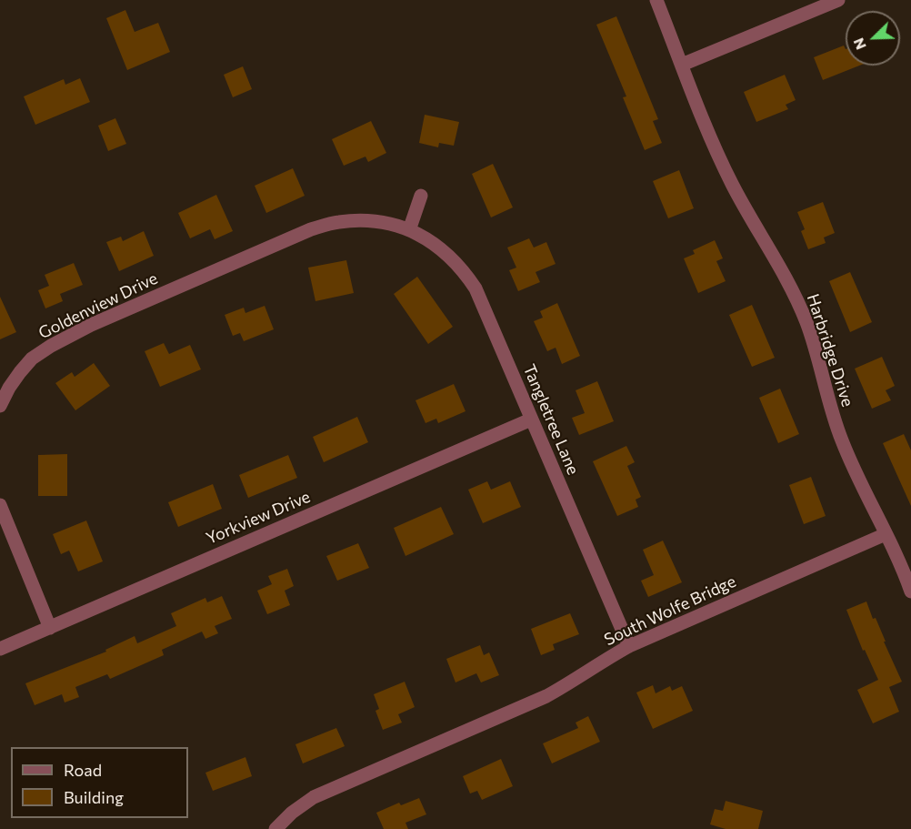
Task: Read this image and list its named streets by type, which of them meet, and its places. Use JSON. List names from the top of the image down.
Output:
{
  "streets": {
    "street": [
      "Goldenview Drive",
      "Harbridge Drive",
      "Tangletree Lane",
      "Yorkview Drive",
      "South Wolfe Bridge"
    ]
  },
  "crossings": [
    ["Goldenview Drive", "Tangletree Lane"],
    ["Harbridge Drive", "South Wolfe Bridge"],
    ["Tangletree Lane", "Yorkview Drive"],
    ["Tangletree Lane", "South Wolfe Bridge"]
  ],
  "legend": ["Road", "Building"],
  "north": "bottom left"
}
